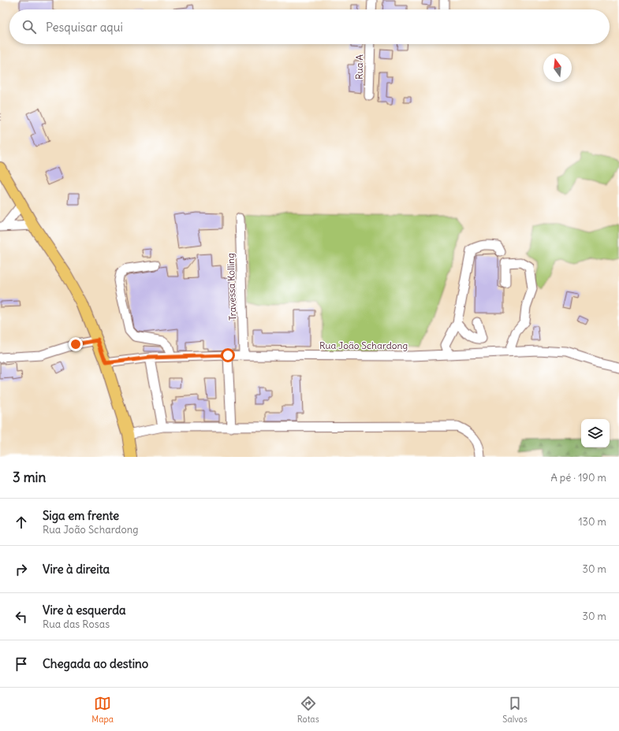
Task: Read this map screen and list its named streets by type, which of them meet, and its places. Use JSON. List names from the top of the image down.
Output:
{
  "streets": {
    "street": ["Rua A", "Travessa Kolling", "Rua João Schardong"]
  },
  "crossings": [
    ["Travessa Kolling", "Rua João Schardong"]
  ],
  "north": "top",
  "page": {
    "search": "Pesquisar aqui",
    "heading": ["3 min", "A pé · 190 m"],
    "list": [
      ["Siga em frente", "Rua João Schardong", "130 m"],
      ["Vire à direita", "30 m"],
      ["Vire à esquerda", "Rua das Rosas", "30 m"],
      "Chegada ao destino"
    ],
    "nav": ["Mapa", "Rotas", "Salvos"]
  }
}
